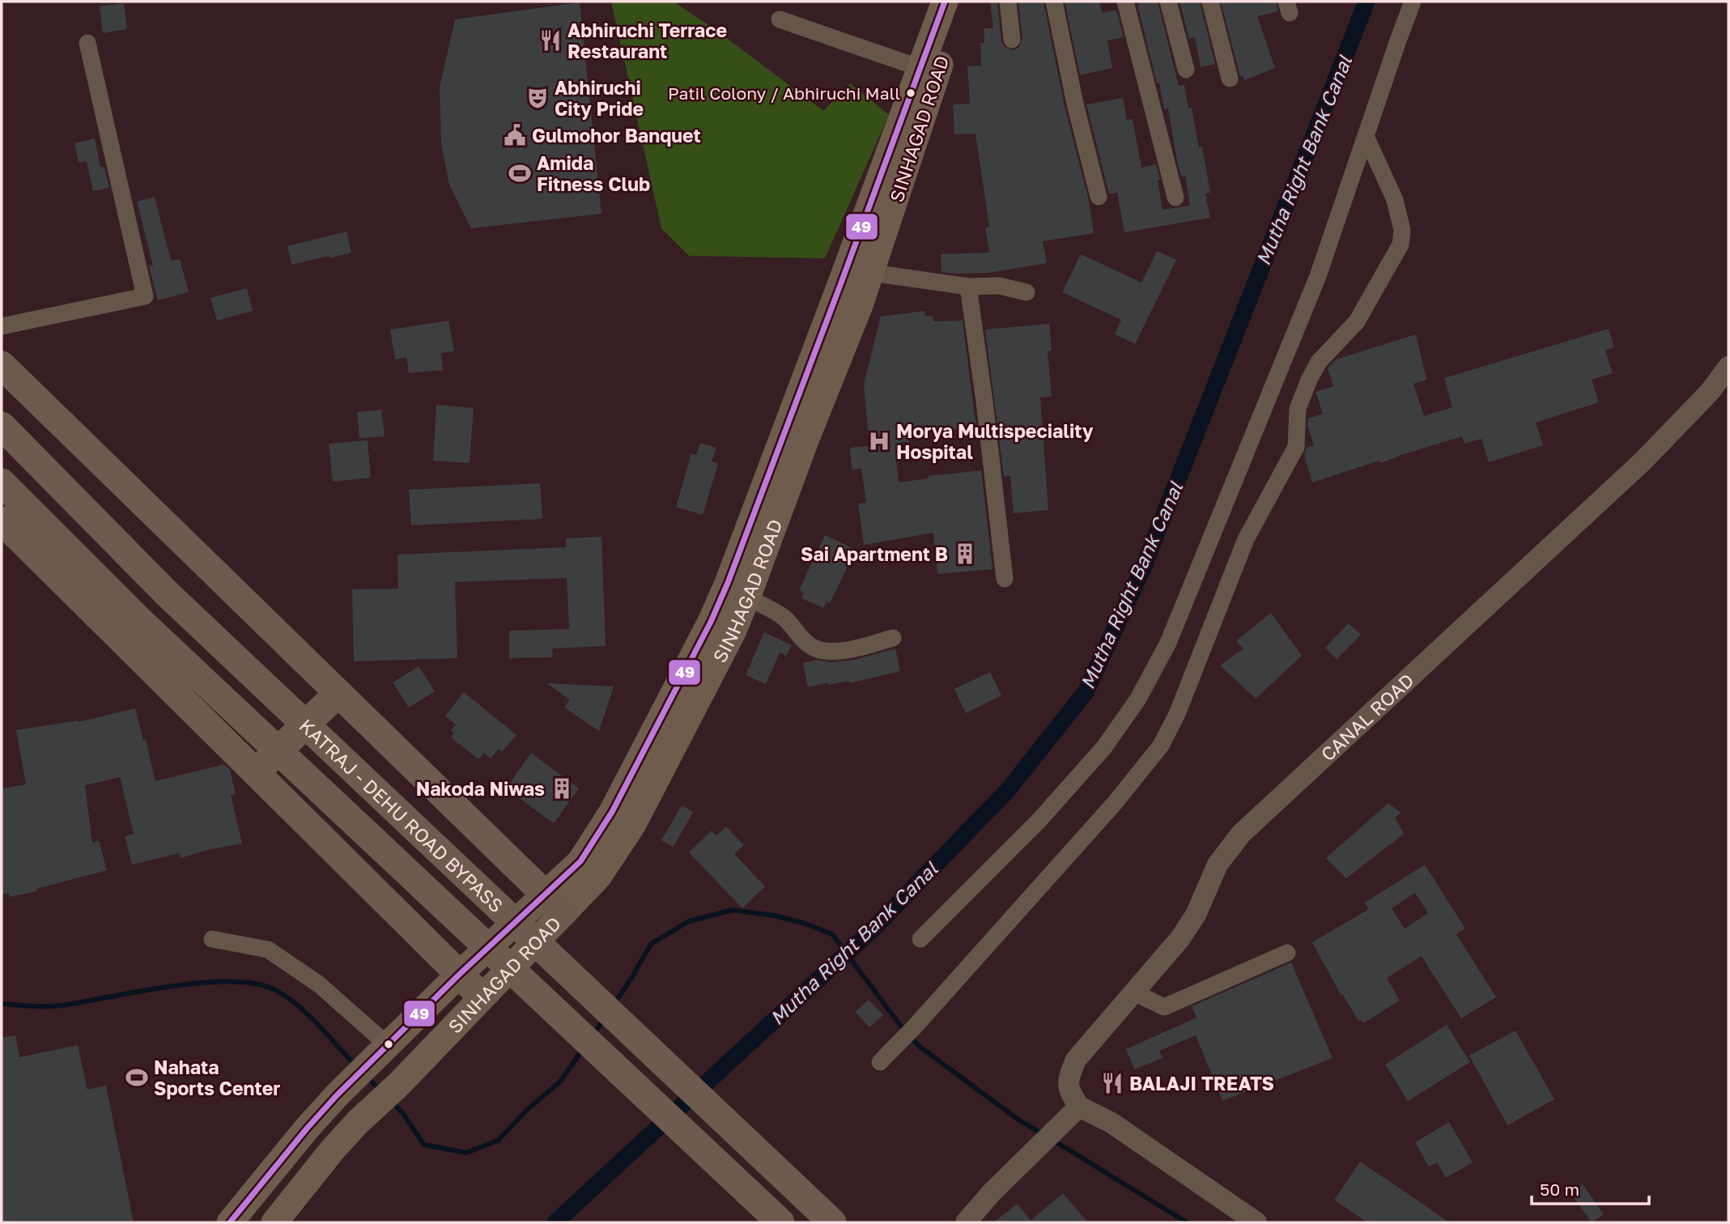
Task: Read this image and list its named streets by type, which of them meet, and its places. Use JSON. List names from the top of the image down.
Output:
{
  "streets": {
    "highway": ["KATRAJ - DEHU ROAD BYPASS"],
    "main road": ["SINHAGAD ROAD"],
    "street": ["CANAL ROAD"]
  },
  "water": ["Mutha Right Bank Canal"],
  "places": {
    "restaurant": ["Abhiruchi Terrace Restaurant", "BALAJI TREATS"],
    "other": ["Patil Colony / Abhiruchi Mall"],
    "theatre": ["Abhiruchi City Pride"],
    "public building": ["Gulmohor Banquet"],
    "sports": ["Amida Fitness Club", "Nahata Sports Center"],
    "hospital": ["Morya Multispeciality Hospital"],
    "building": ["Sai Apartment B", "Nakoda Niwas"]
  },
  "lines": ["transit line 49"],
  "scale_bar": "50 m"
}
